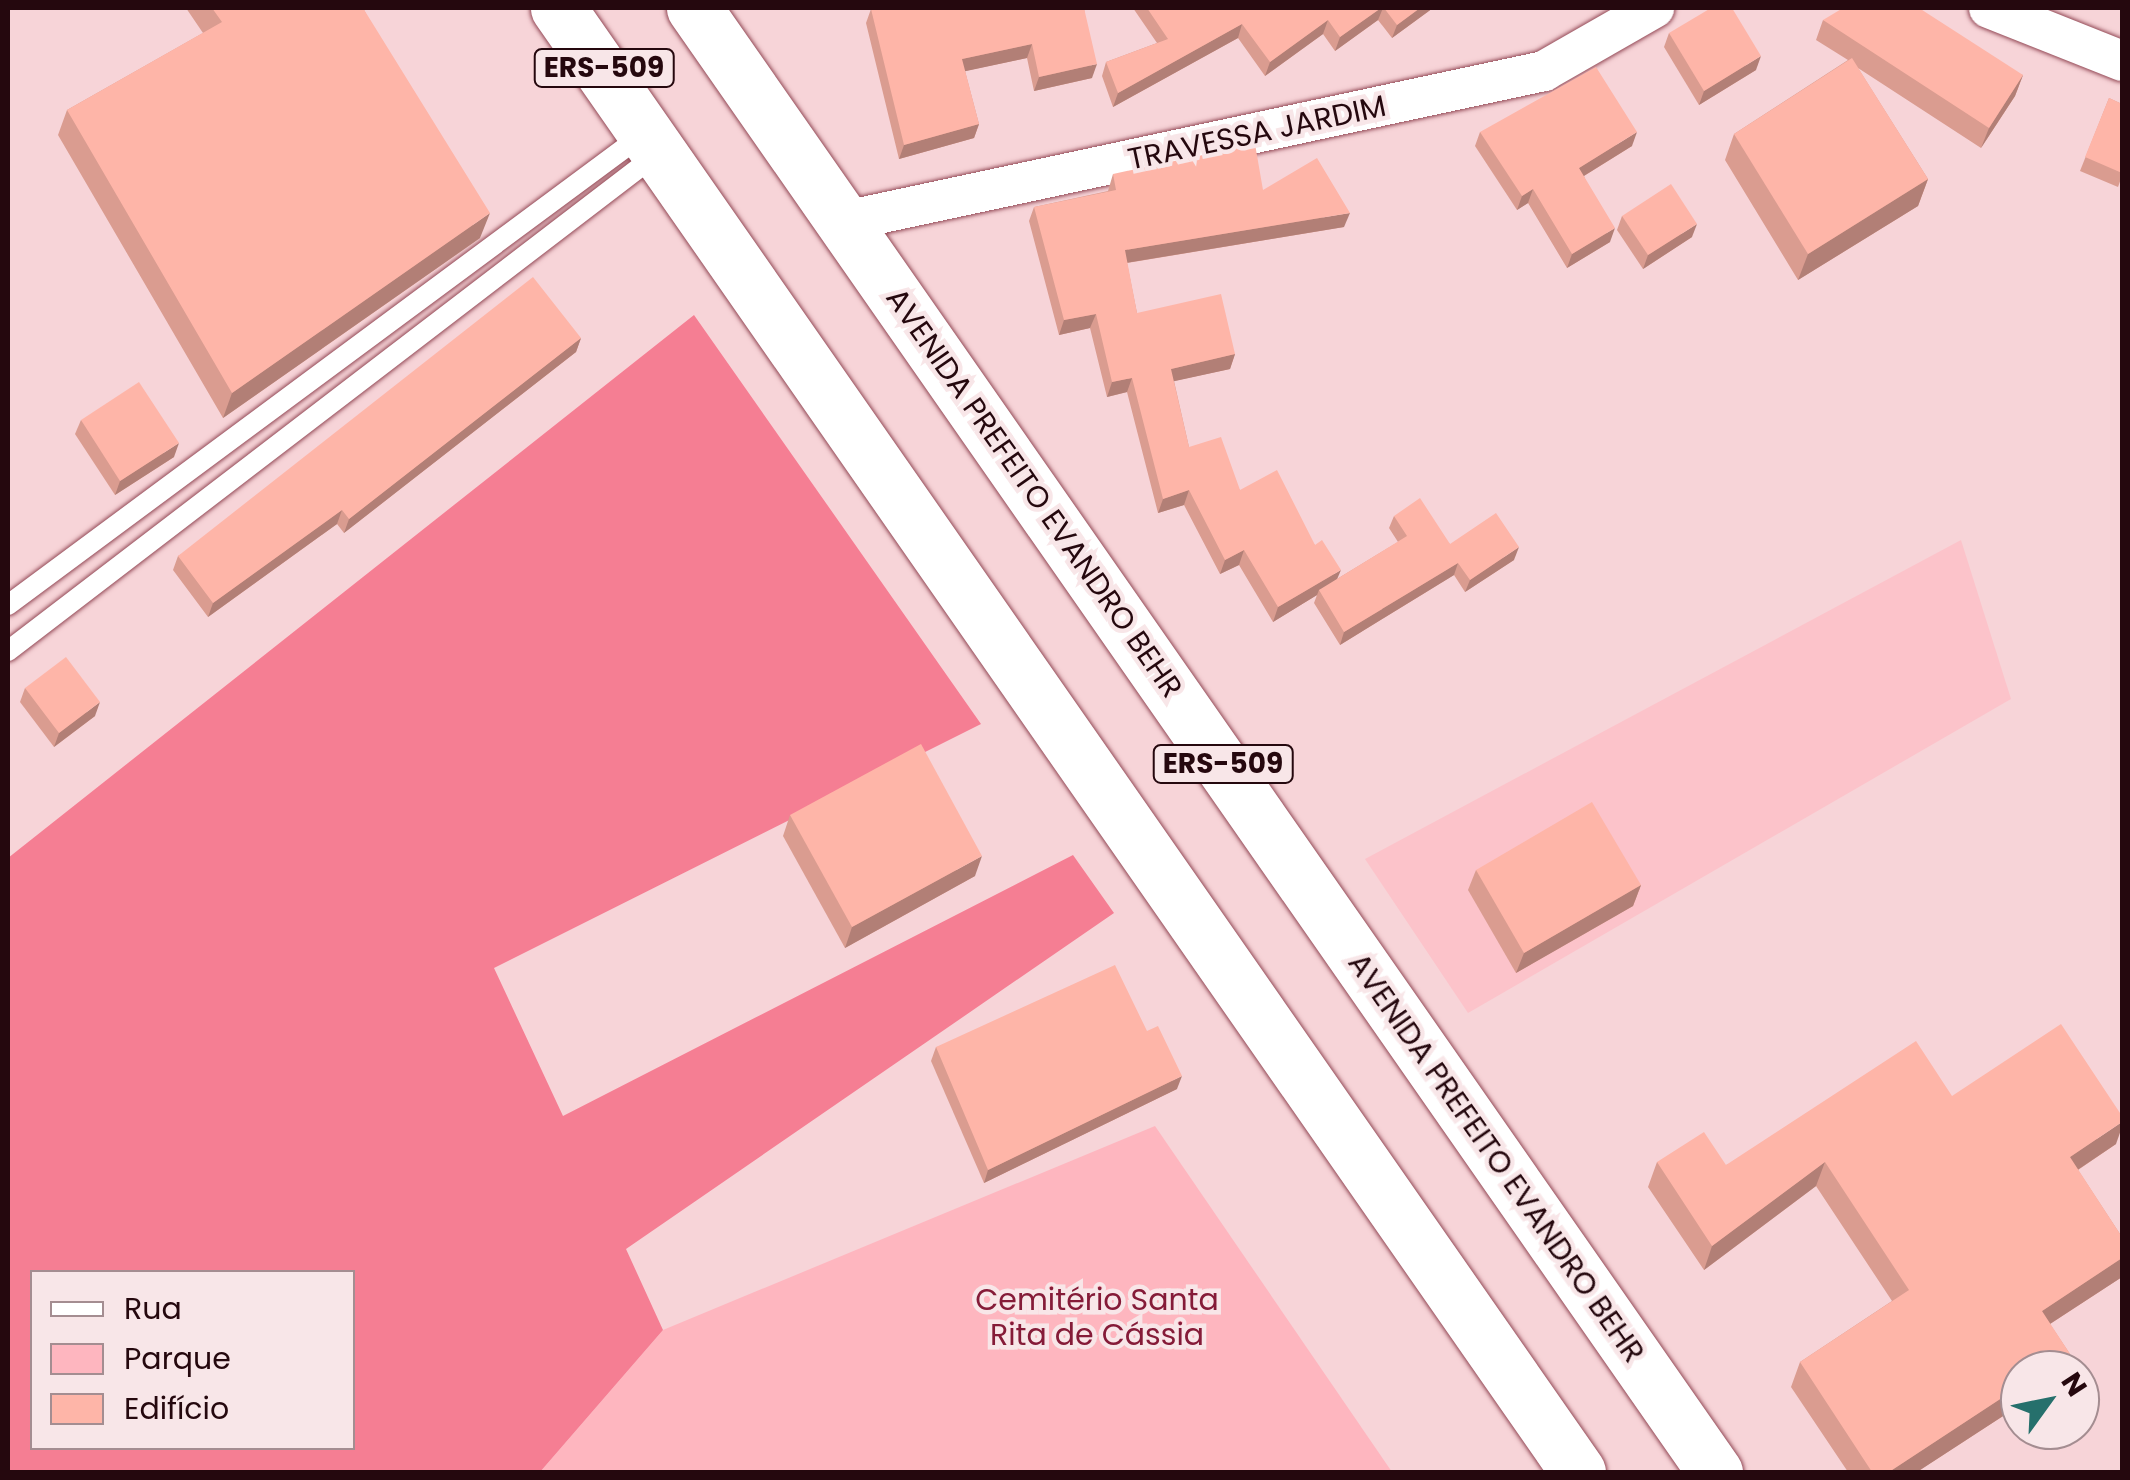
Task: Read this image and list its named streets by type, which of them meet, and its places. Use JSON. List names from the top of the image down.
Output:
{
  "streets": {
    "highway": ["ERS-509", "AVENIDA PREFEITO EVANDRO BEHR"],
    "street": ["TRAVESSA JARDIM"]
  },
  "crossings": [
    ["TRAVESSA JARDIM", "AVENIDA PREFEITO EVANDRO BEHR"]
  ],
  "parks": ["Cemitério Santa Rita de Cássia"],
  "legend": ["Rua", "Parque", "Edifício"],
  "north": "top right"
}
